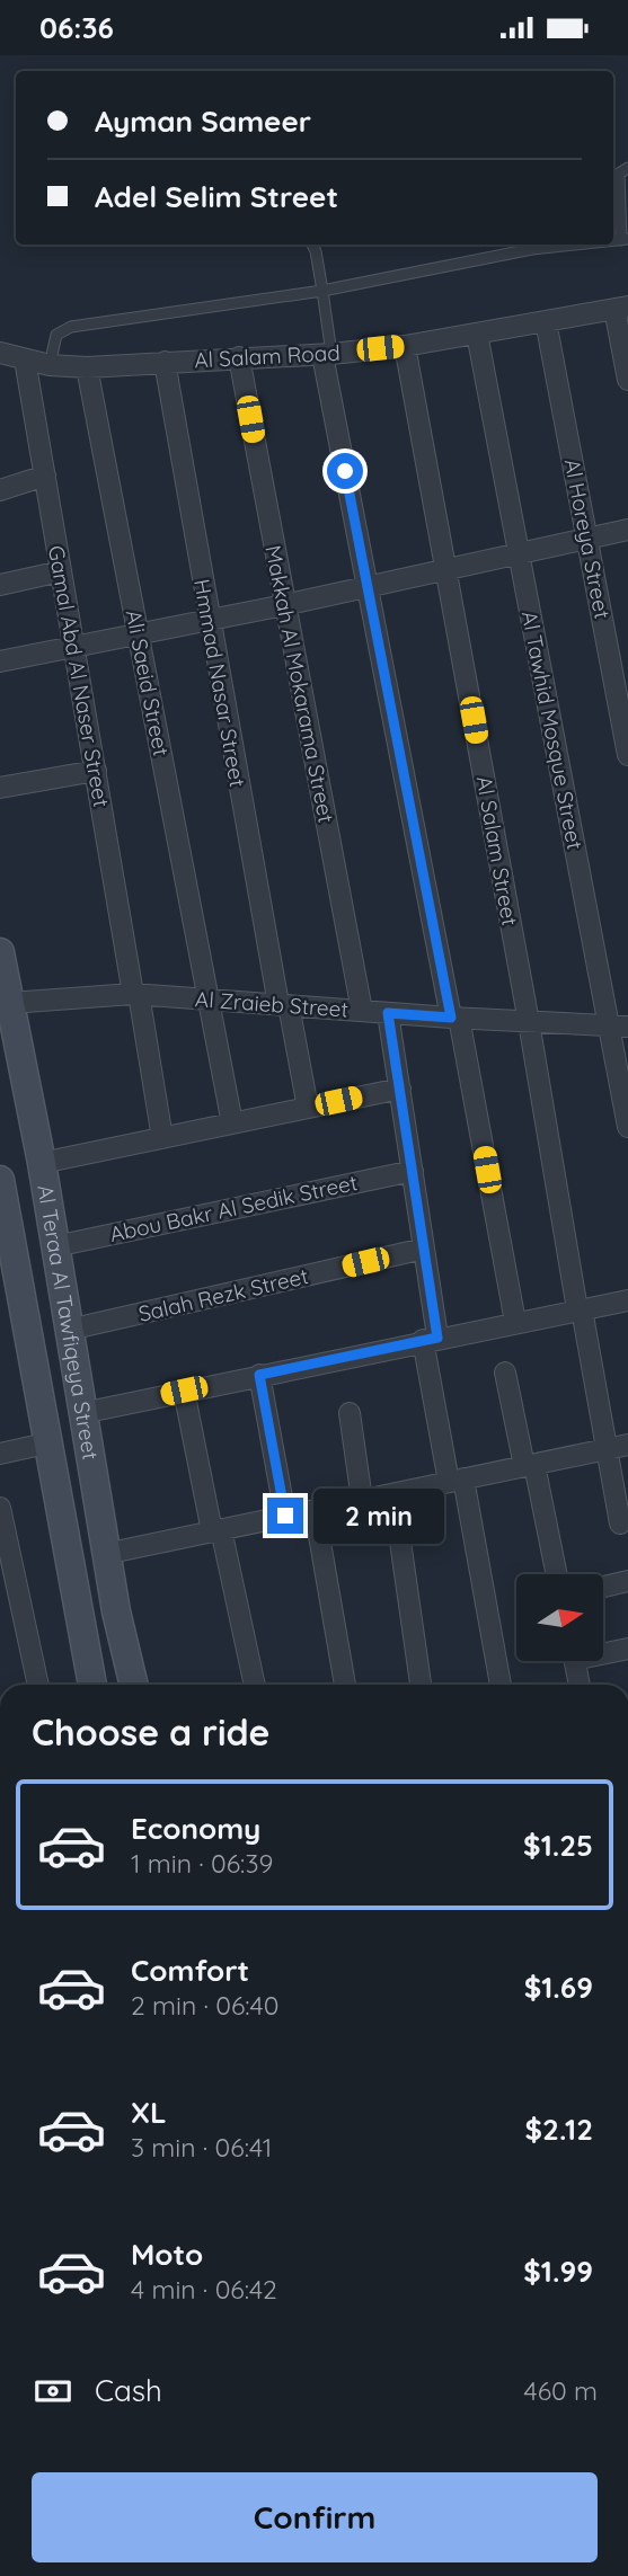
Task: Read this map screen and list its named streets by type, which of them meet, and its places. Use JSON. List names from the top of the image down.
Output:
{
  "streets": {
    "main road": ["Al Teraa Al Tawfiqeya Street"],
    "street": [
      "Al Salam Road",
      "Al Horeya Street",
      "Gamal Abd Al Naser Street",
      "Ali Saeid Street",
      "Hmmad Nasar Street",
      "Makkah Al Mokarama Street",
      "Al Tawhid Mosque Street",
      "Al Salam Street",
      "Al Zraieb Street",
      "Abou Bakr Al Sedik Street",
      "Salah Rezk Street"
    ]
  },
  "crossings": [
    ["Al Salam Road", "Al Horeya Street"],
    ["Al Salam Road", "Gamal Abd Al Naser Street"],
    ["Al Salam Road", "Ali Saeid Street"],
    ["Al Salam Road", "Hmmad Nasar Street"],
    ["Al Salam Road", "Makkah Al Mokarama Street"],
    ["Al Salam Road", "Al Tawhid Mosque Street"],
    ["Al Salam Road", "Al Salam Street"],
    ["Gamal Abd Al Naser Street", "Al Zraieb Street"],
    ["Ali Saeid Street", "Al Zraieb Street"],
    ["Hmmad Nasar Street", "Al Zraieb Street"],
    ["Makkah Al Mokarama Street", "Al Zraieb Street"],
    ["Al Tawhid Mosque Street", "Al Zraieb Street"],
    ["Al Salam Street", "Al Zraieb Street"],
    ["Al Zraieb Street", "Al Teraa Al Tawfiqeya Street"],
    ["Abou Bakr Al Sedik Street", "Al Teraa Al Tawfiqeya Street"],
    ["Salah Rezk Street", "Al Teraa Al Tawfiqeya Street"]
  ],
  "north": "right",
  "page": {
    "status": "06:36",
    "banner": ["Ayman Sameer", "Adel Selim Street"],
    "bubble": "2 min",
    "heading": "Choose a ride",
    "list": [
      {
        "name": "Economy",
        "note": "1 min · 06:39",
        "value": "$1.25"
      },
      {
        "name": "Comfort",
        "note": "2 min · 06:40",
        "value": "$1.69"
      },
      {
        "name": "XL",
        "note": "3 min · 06:41",
        "value": "$2.12"
      },
      {
        "name": "Moto",
        "note": "4 min · 06:42",
        "value": "$1.99"
      }
    ],
    "pay": ["Cash", "460 m"],
    "buttons": "Confirm"
  }
}
